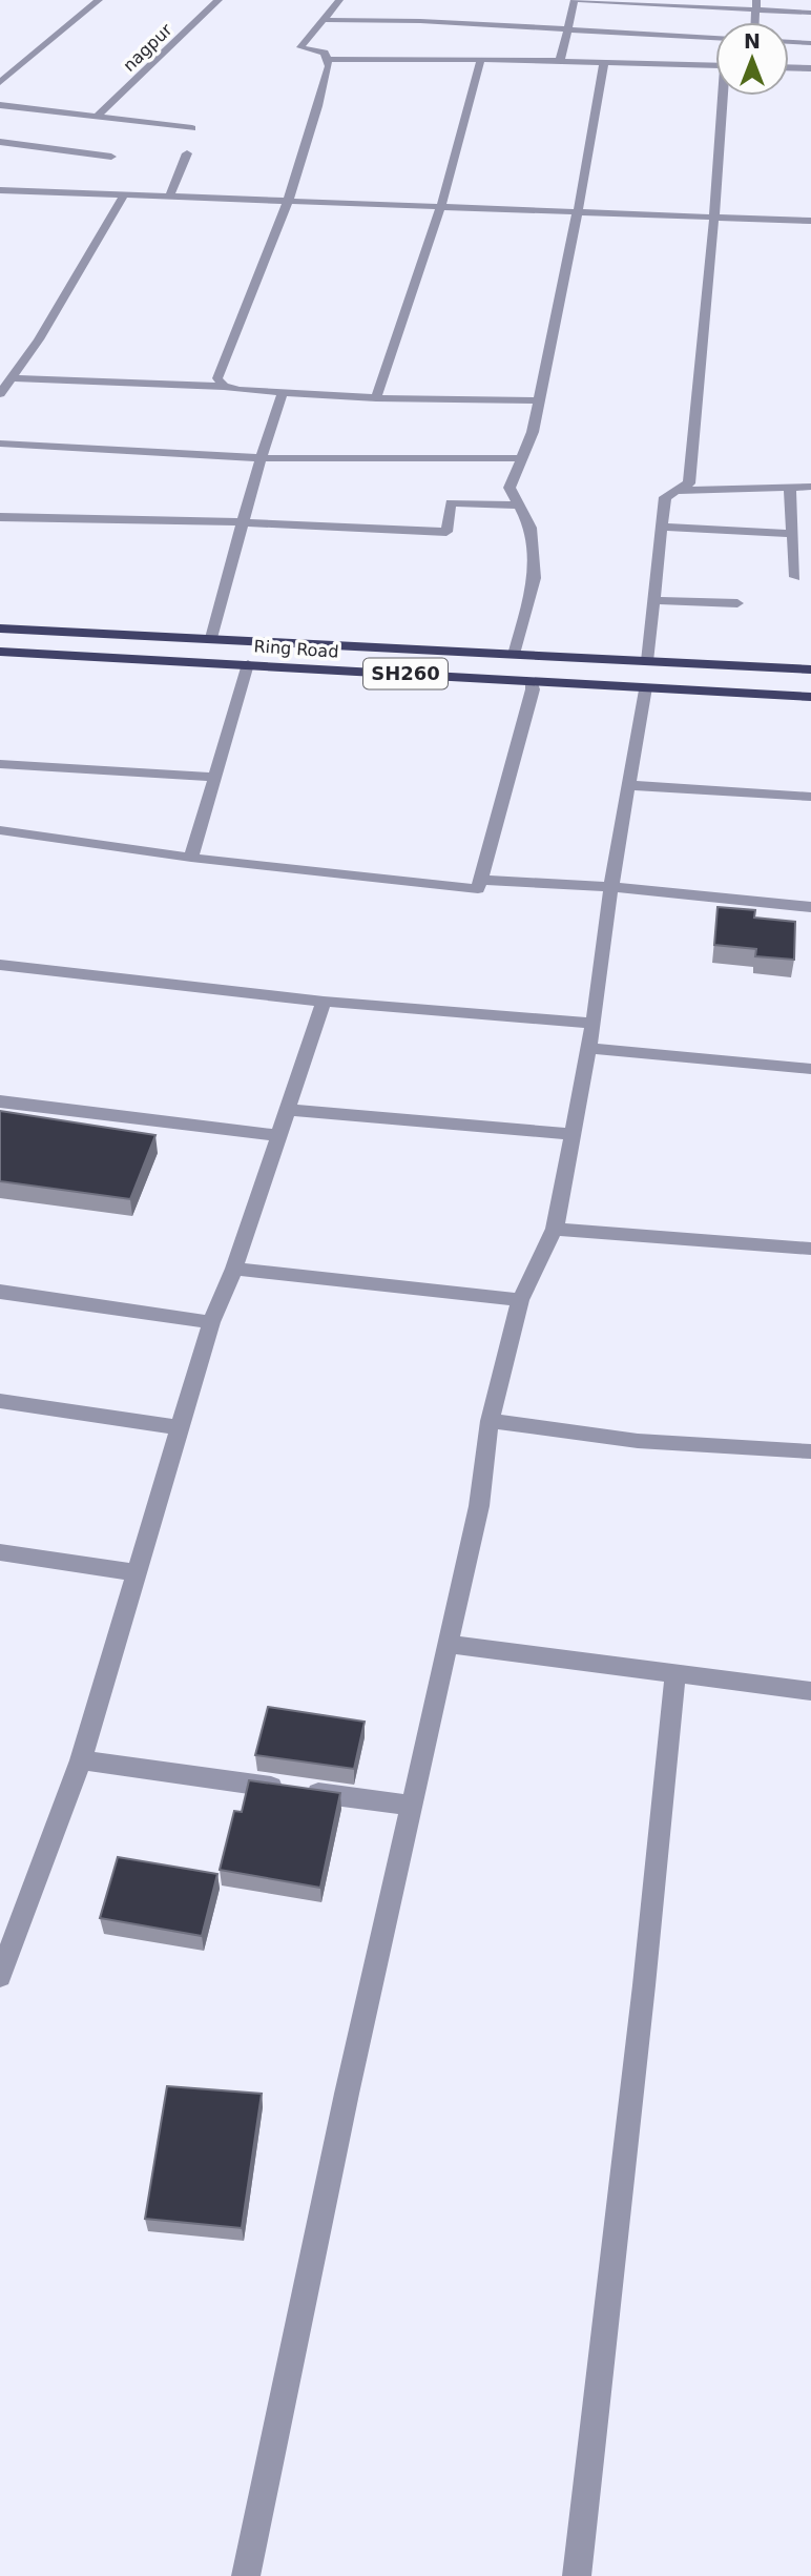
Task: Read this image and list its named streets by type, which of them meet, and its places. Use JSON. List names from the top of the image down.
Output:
{
  "streets": {
    "highway": ["Ring Road", "SH260"],
    "street": ["nagpur"]
  },
  "north": "top"
}
